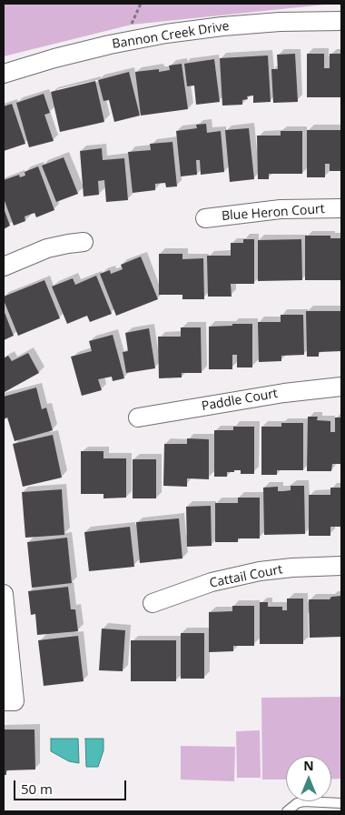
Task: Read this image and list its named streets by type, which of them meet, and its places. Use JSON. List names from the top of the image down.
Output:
{
  "streets": {
    "street": [
      "Bannon Creek Drive",
      "Blue Heron Court",
      "Paddle Court",
      "Cattail Court"
    ]
  },
  "scale_bar": "50 m",
  "north": "top"
}
